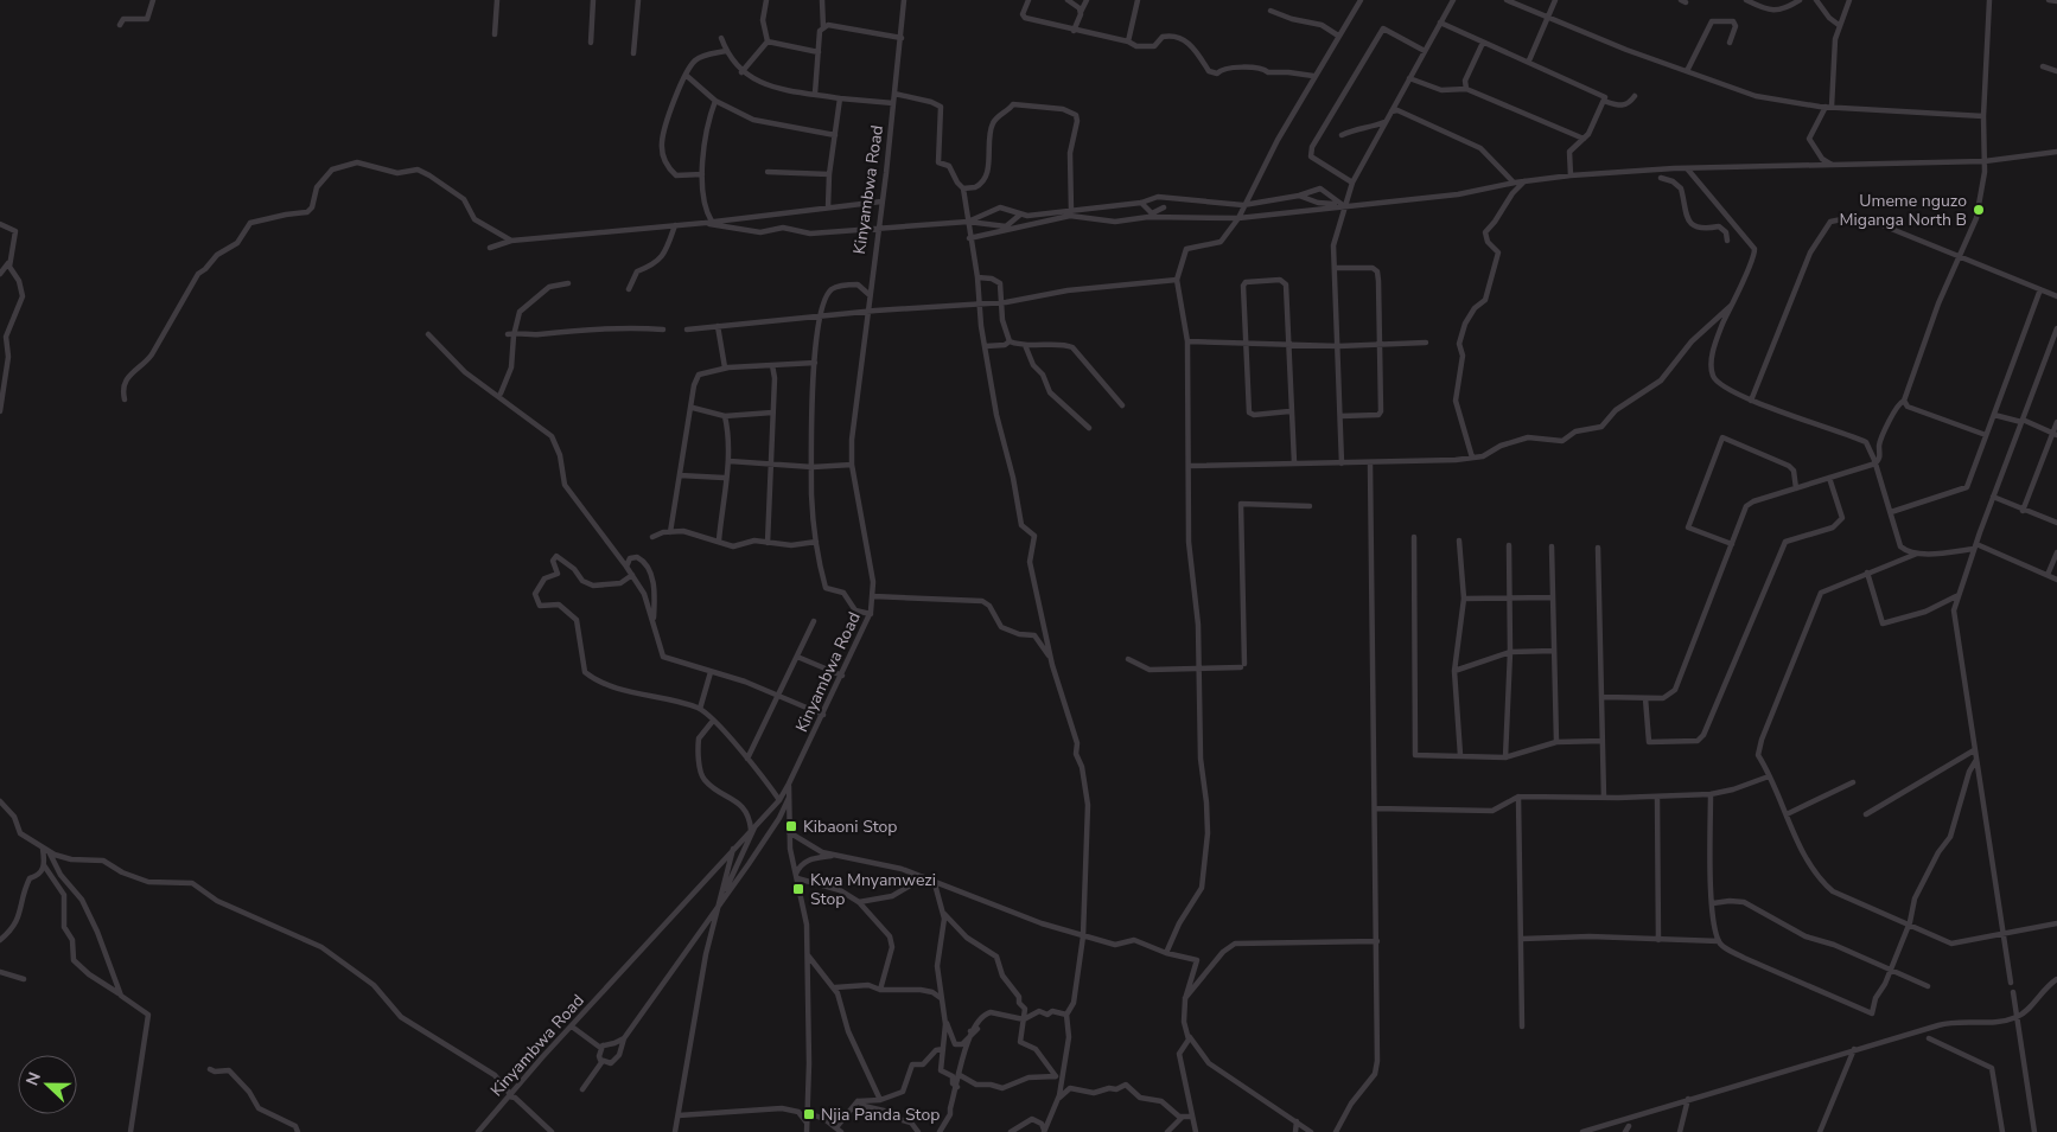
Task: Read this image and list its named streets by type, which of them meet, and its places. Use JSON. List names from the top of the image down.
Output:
{
  "streets": {
    "street": ["Kinyambwa Road"]
  },
  "places": {
    "other": ["Umeme nguzo Miganga North B"],
    "transit": ["Kibaoni Stop", "Kwa Mnyamwezi Stop", "Njia Panda Stop"]
  },
  "north": "left"
}
